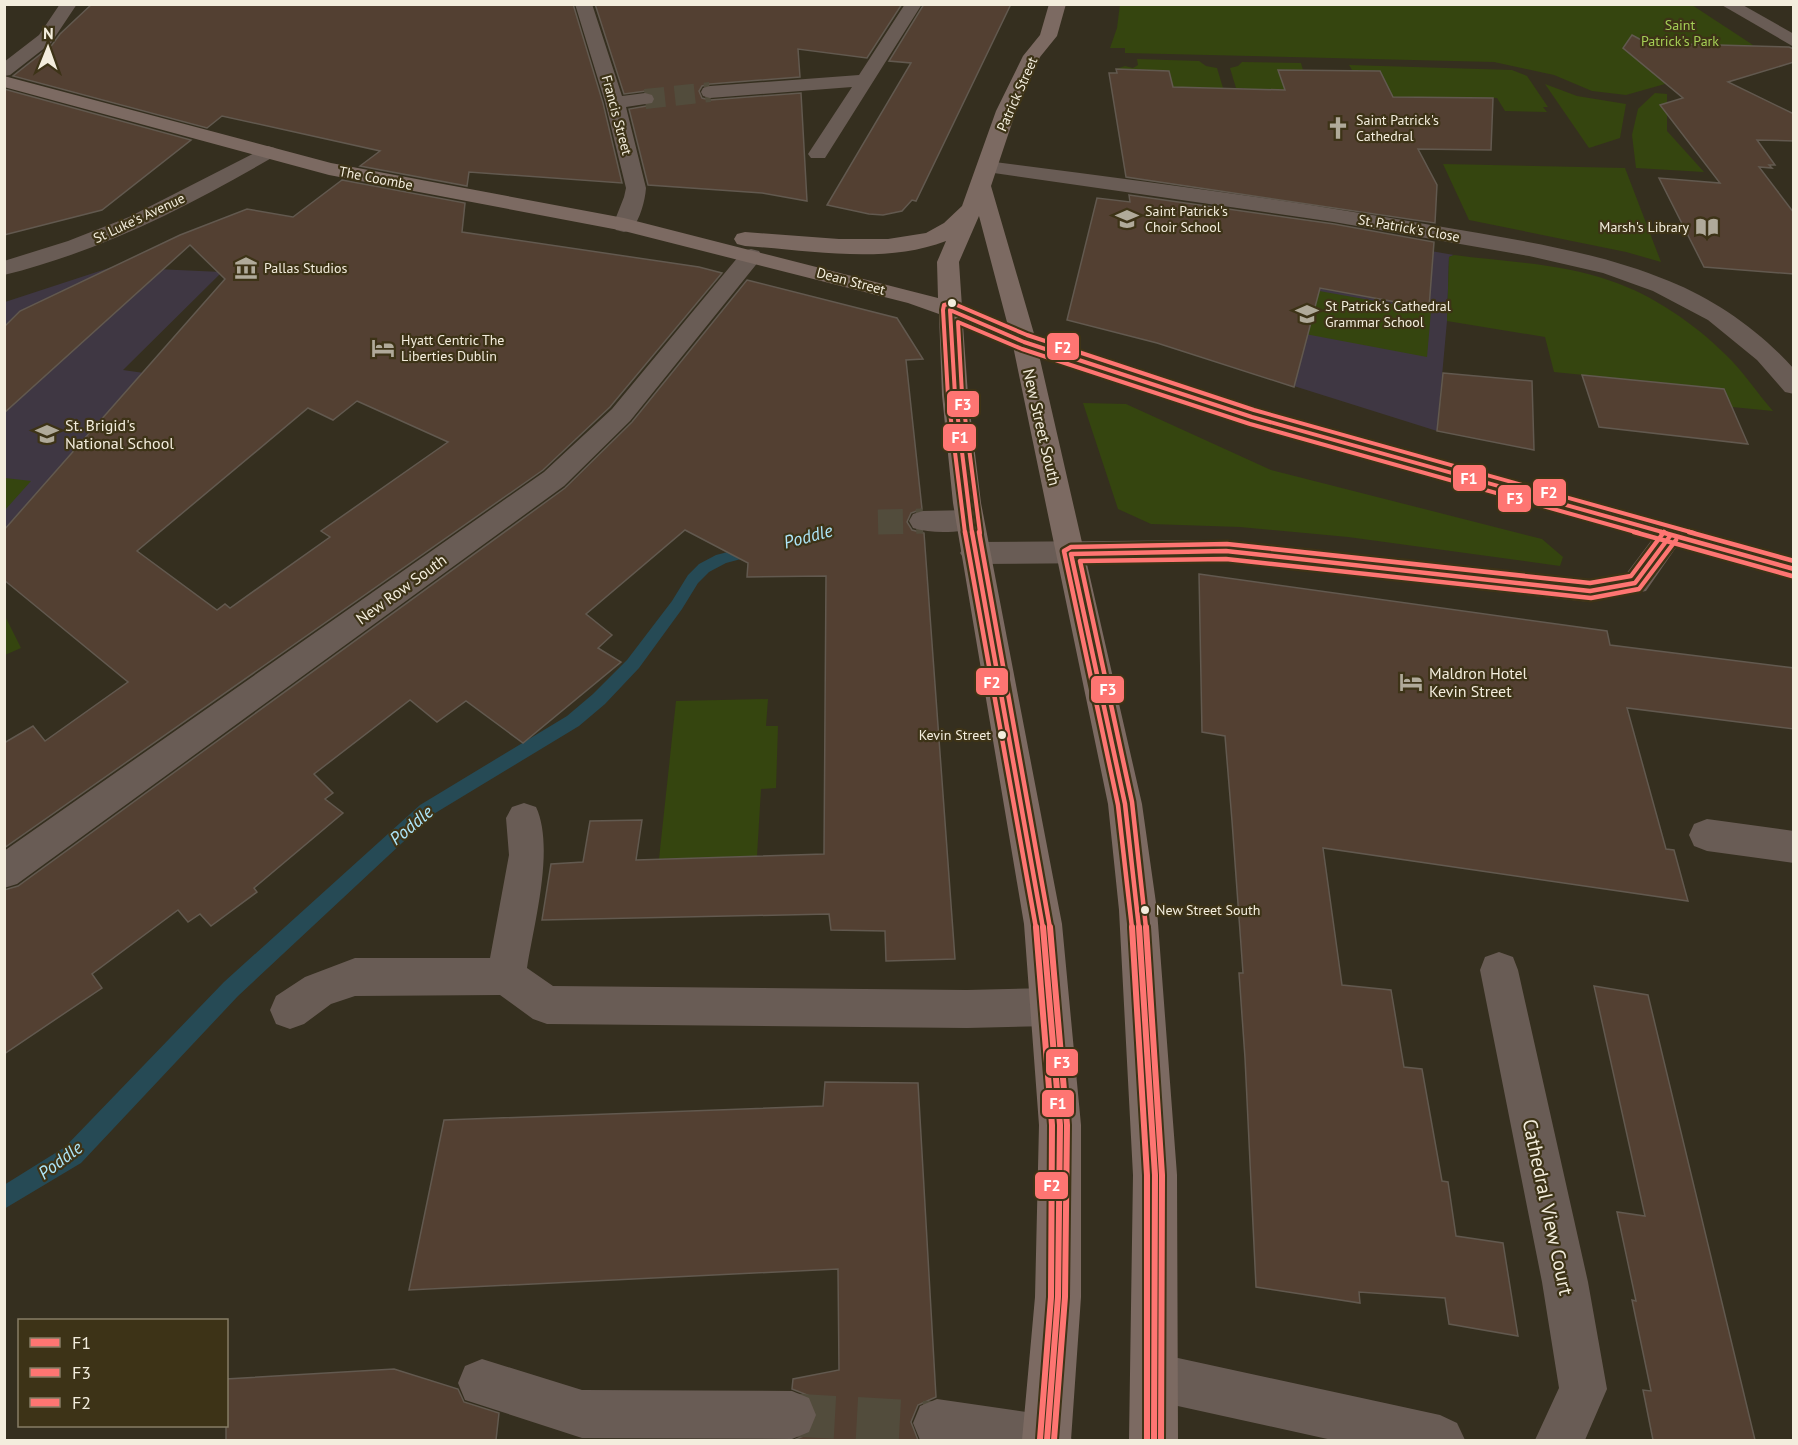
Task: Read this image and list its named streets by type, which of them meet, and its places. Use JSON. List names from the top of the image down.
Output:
{
  "streets": {
    "main road": [
      "Patrick Street",
      "The Coombe",
      "Dean Street",
      "New Street South"
    ],
    "street": [
      "Francis Street",
      "St Luke's Avenue",
      "St. Patrick's Close",
      "New Row South",
      "Cathedral View Court"
    ]
  },
  "crossings": [
    ["Patrick Street", "St. Patrick's Close"],
    ["Patrick Street", "Dean Street"],
    ["Francis Street", "The Coombe"],
    ["The Coombe", "St Luke's Avenue"],
    ["The Coombe", "Dean Street"],
    ["The Coombe", "New Row South"],
    ["Dean Street", "New Street South"],
    ["Dean Street", "New Row South"]
  ],
  "water": ["Poddle"],
  "parks": ["Saint Patrick's Park"],
  "places": {
    "church": ["Saint Patrick's Cathedral"],
    "school or university": ["Saint Patrick's Choir School", "St Patrick's Cathedral Grammar School", "St. Brigid's National School"],
    "library": ["Marsh's Library"],
    "museum": ["Pallas Studios"],
    "hotel": ["Hyatt Centric The Liberties Dublin", "Maldron Hotel Kevin Street"],
    "other": ["Kevin Street", "New Street South"]
  },
  "lines": ["transit line F2", "transit line F1", "transit line F3"],
  "legend": ["F1", "F3", "F2"],
  "north": "top"
}
